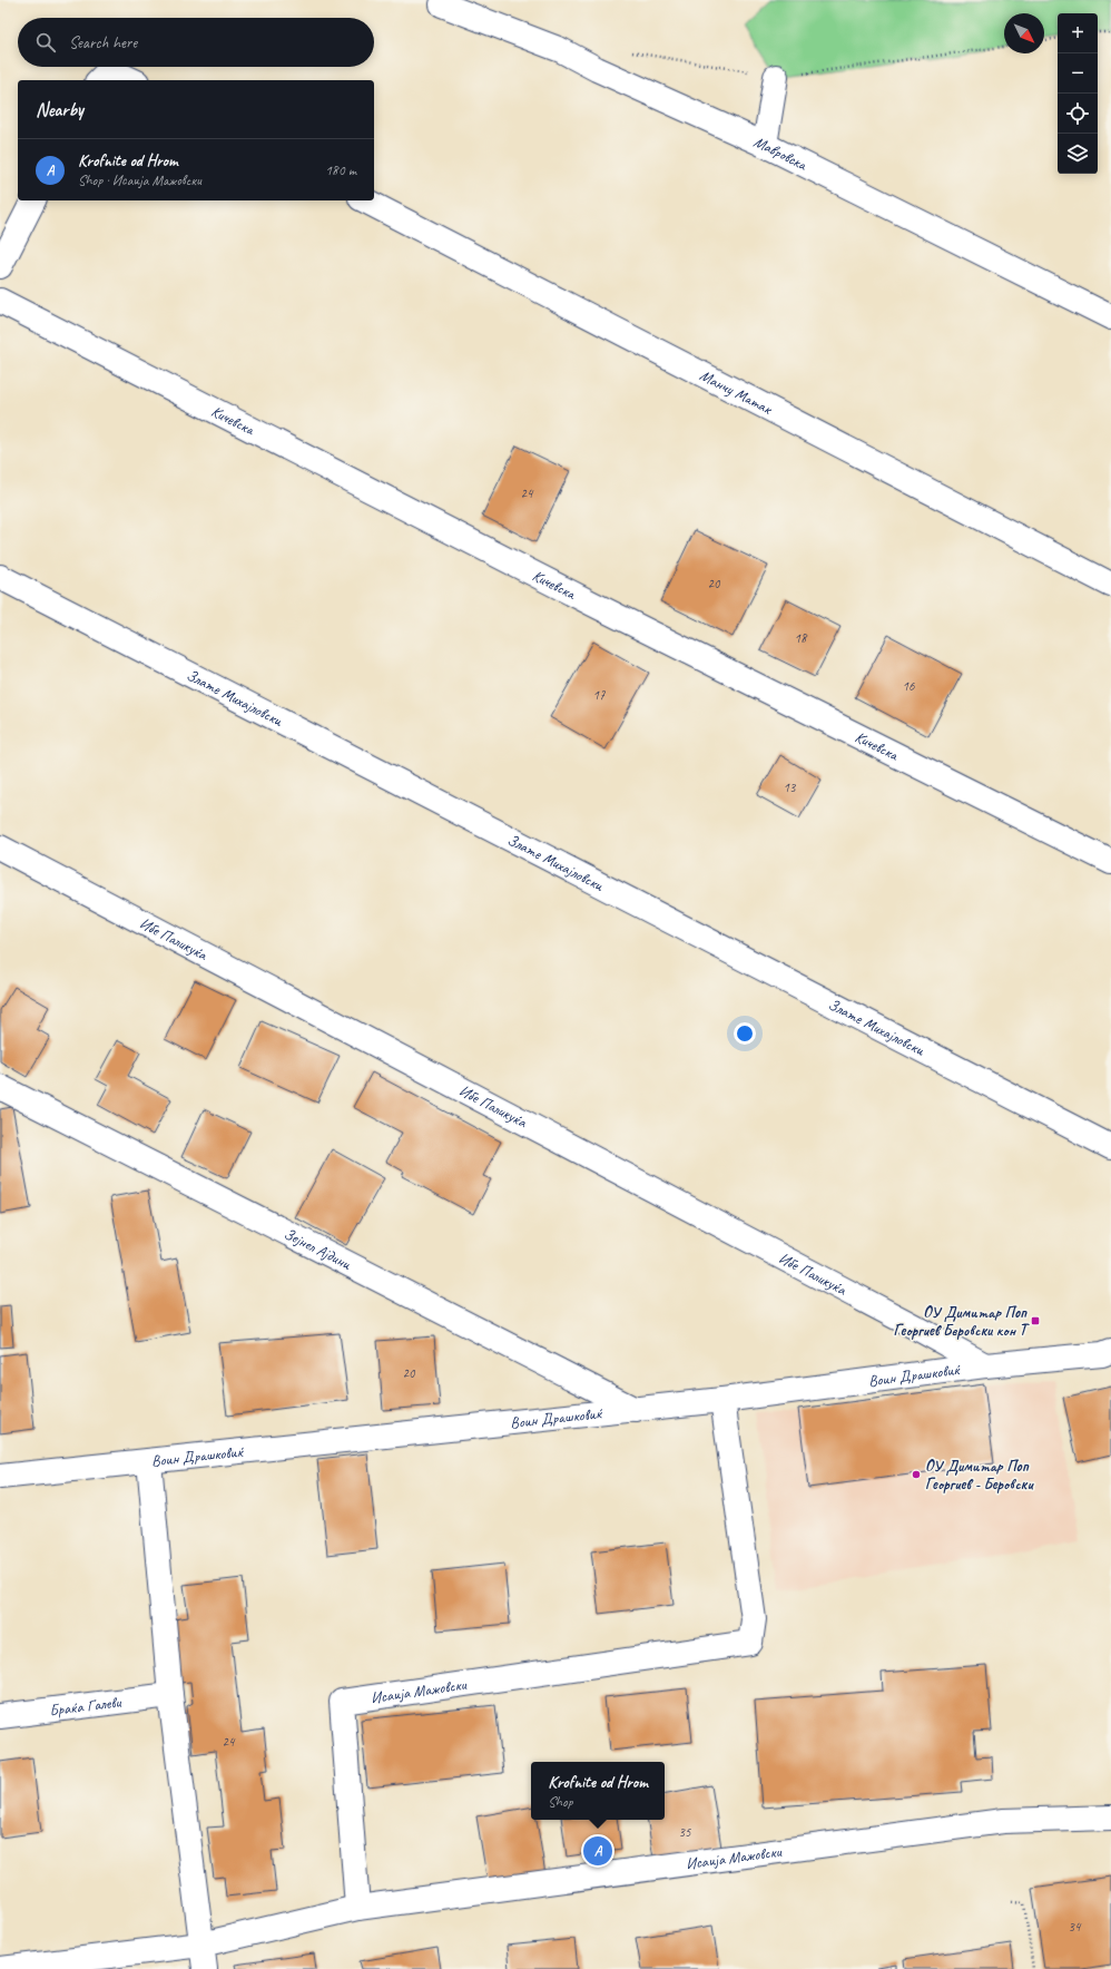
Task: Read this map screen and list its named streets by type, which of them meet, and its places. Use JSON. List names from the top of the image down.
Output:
{
  "streets": {
    "street": [
      "Мавровска",
      "Манчу Матак",
      "Кичевска",
      "Злате Михајловски",
      "Ибе Паликуќа",
      "Зејнел Ајдини",
      "Воин Драшковиќ",
      "Исаија Мажовски",
      "Браќа Галеви"
    ]
  },
  "crossings": [
    ["Ибе Паликуќа", "Воин Драшковиќ"],
    ["Зејнел Ајдини", "Воин Драшковиќ"],
    ["Воин Драшковиќ", "Исаија Мажовски"]
  ],
  "places": {
    "transit": ["ОУ Димитар Поп Георгиев Беровски кон Т"],
    "other": ["ОУ Димитар Поп Георгиев - Беровски"]
  },
  "house_numbers": [
    "24",
    "20",
    "18",
    "16",
    "17",
    "13",
    "20",
    "24",
    "35",
    "34"
  ],
  "north": "bottom right",
  "page": {
    "map_buttons": ["+", "−"],
    "search": "Search here",
    "heading": "Nearby",
    "list": [
      {
        "mark": "A",
        "name": "Krofnite od Hrom",
        "note": "Shop · Исаија Мажовски",
        "value": "180 m"
      }
    ],
    "popup": ["Krofnite od Hrom", "Shop"],
    "pins": "A"
  }
}
